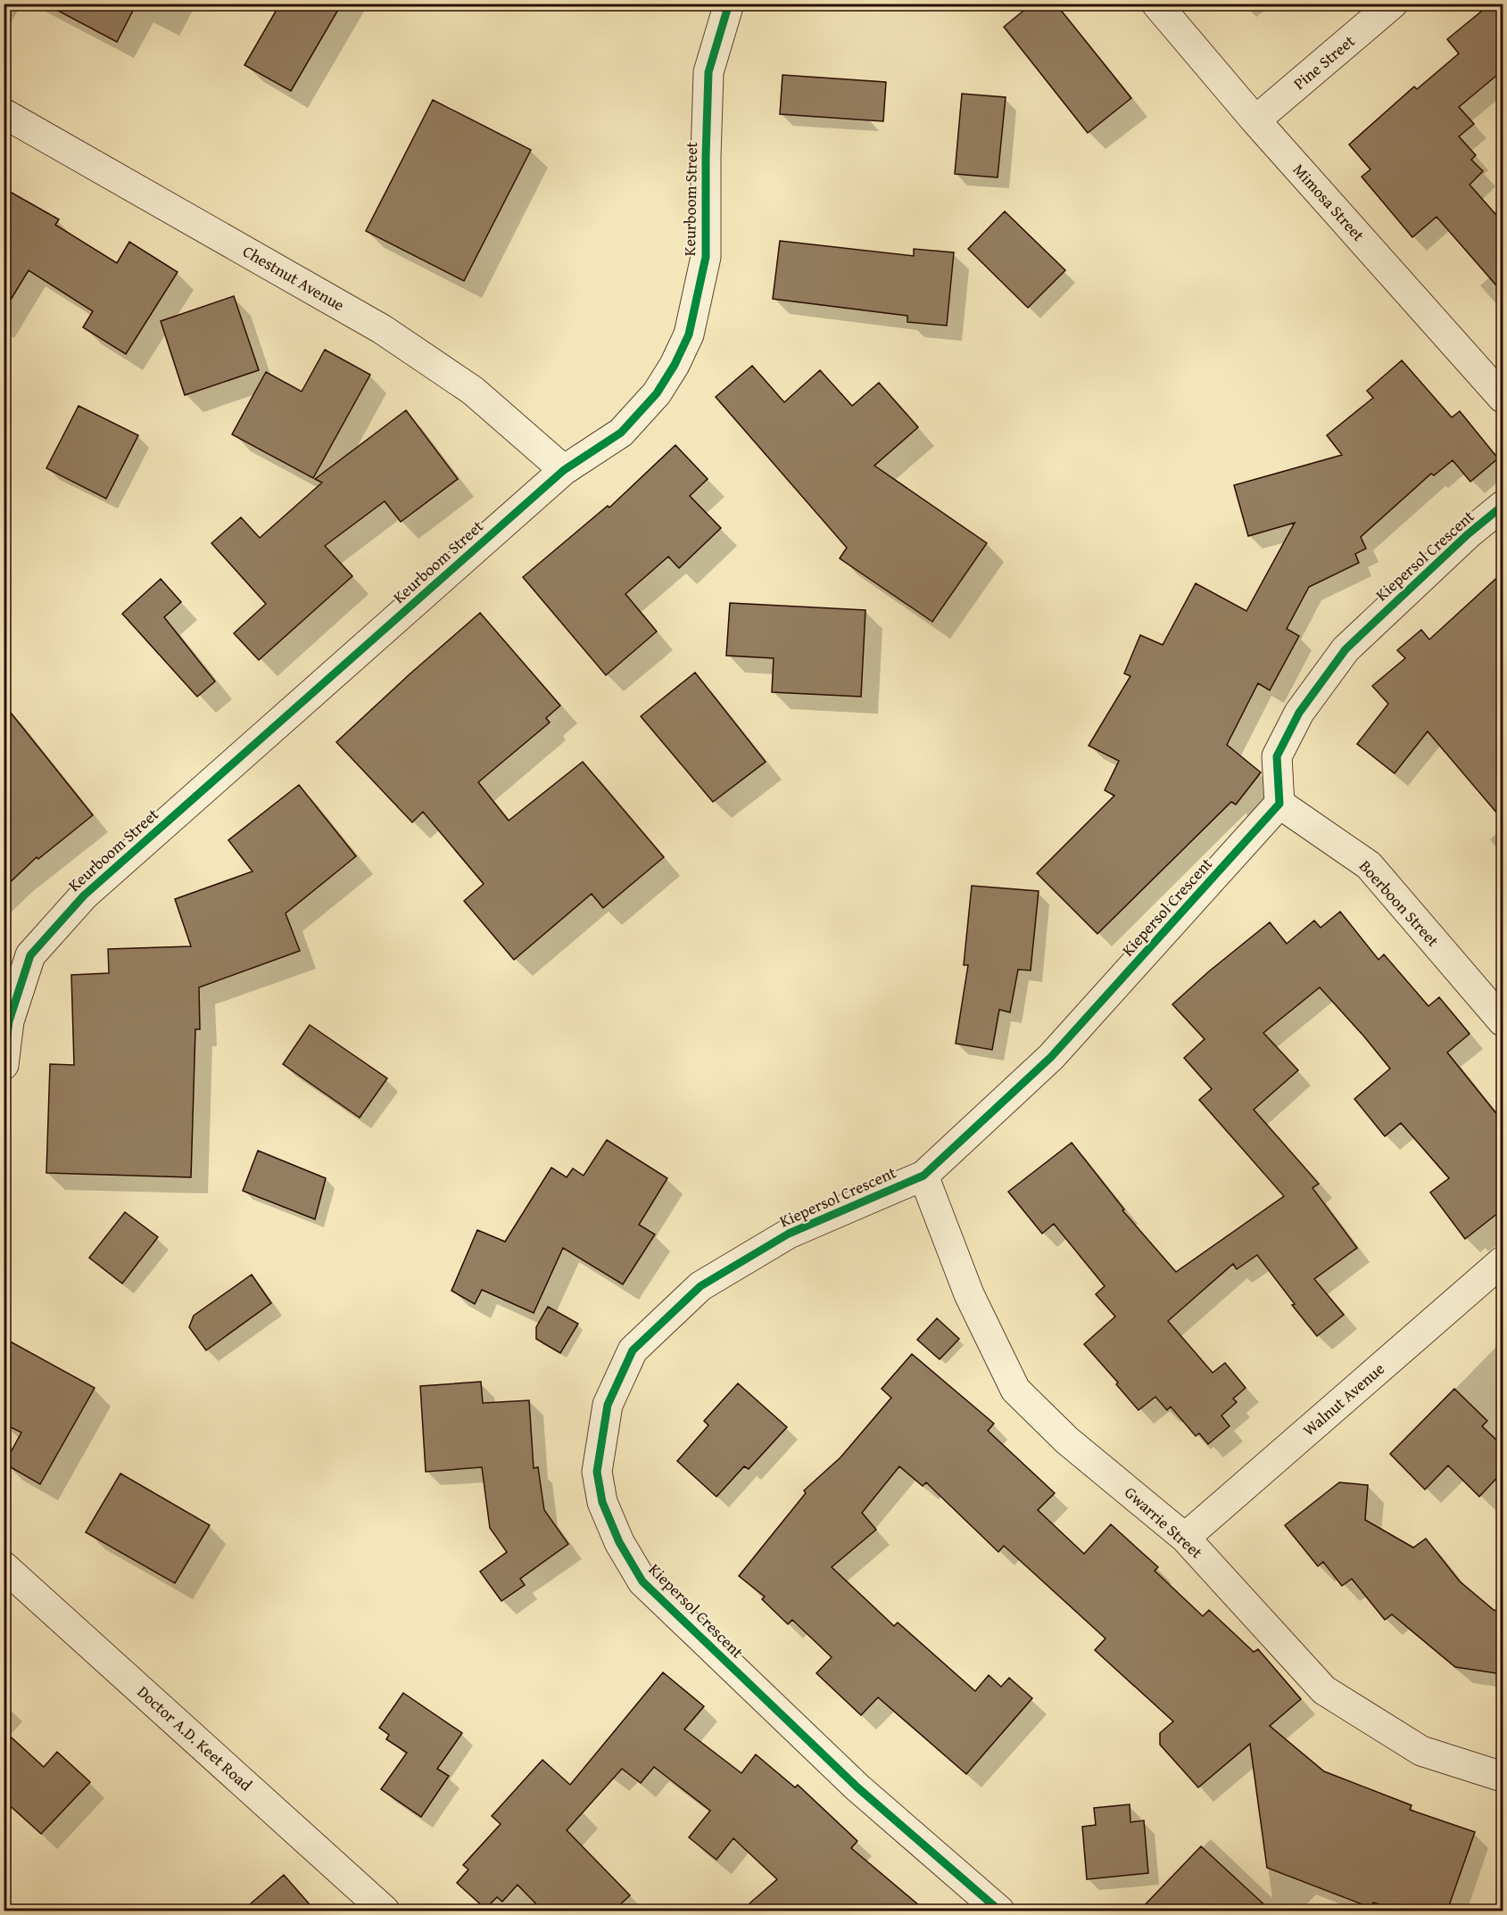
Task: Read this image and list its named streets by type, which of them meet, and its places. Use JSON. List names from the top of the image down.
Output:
{
  "streets": {
    "street": [
      "Pine Street",
      "Keurboom Street",
      "Mimosa Street",
      "Chestnut Avenue",
      "Kiepersol Crescent",
      "Boerboon Street",
      "Walnut Avenue",
      "Gwarrie Street",
      "Doctor A.D. Keet Road"
    ]
  },
  "crossings": [
    ["Pine Street", "Mimosa Street"],
    ["Keurboom Street", "Chestnut Avenue"],
    ["Kiepersol Crescent", "Boerboon Street"],
    ["Kiepersol Crescent", "Gwarrie Street"],
    ["Walnut Avenue", "Gwarrie Street"]
  ]
}
